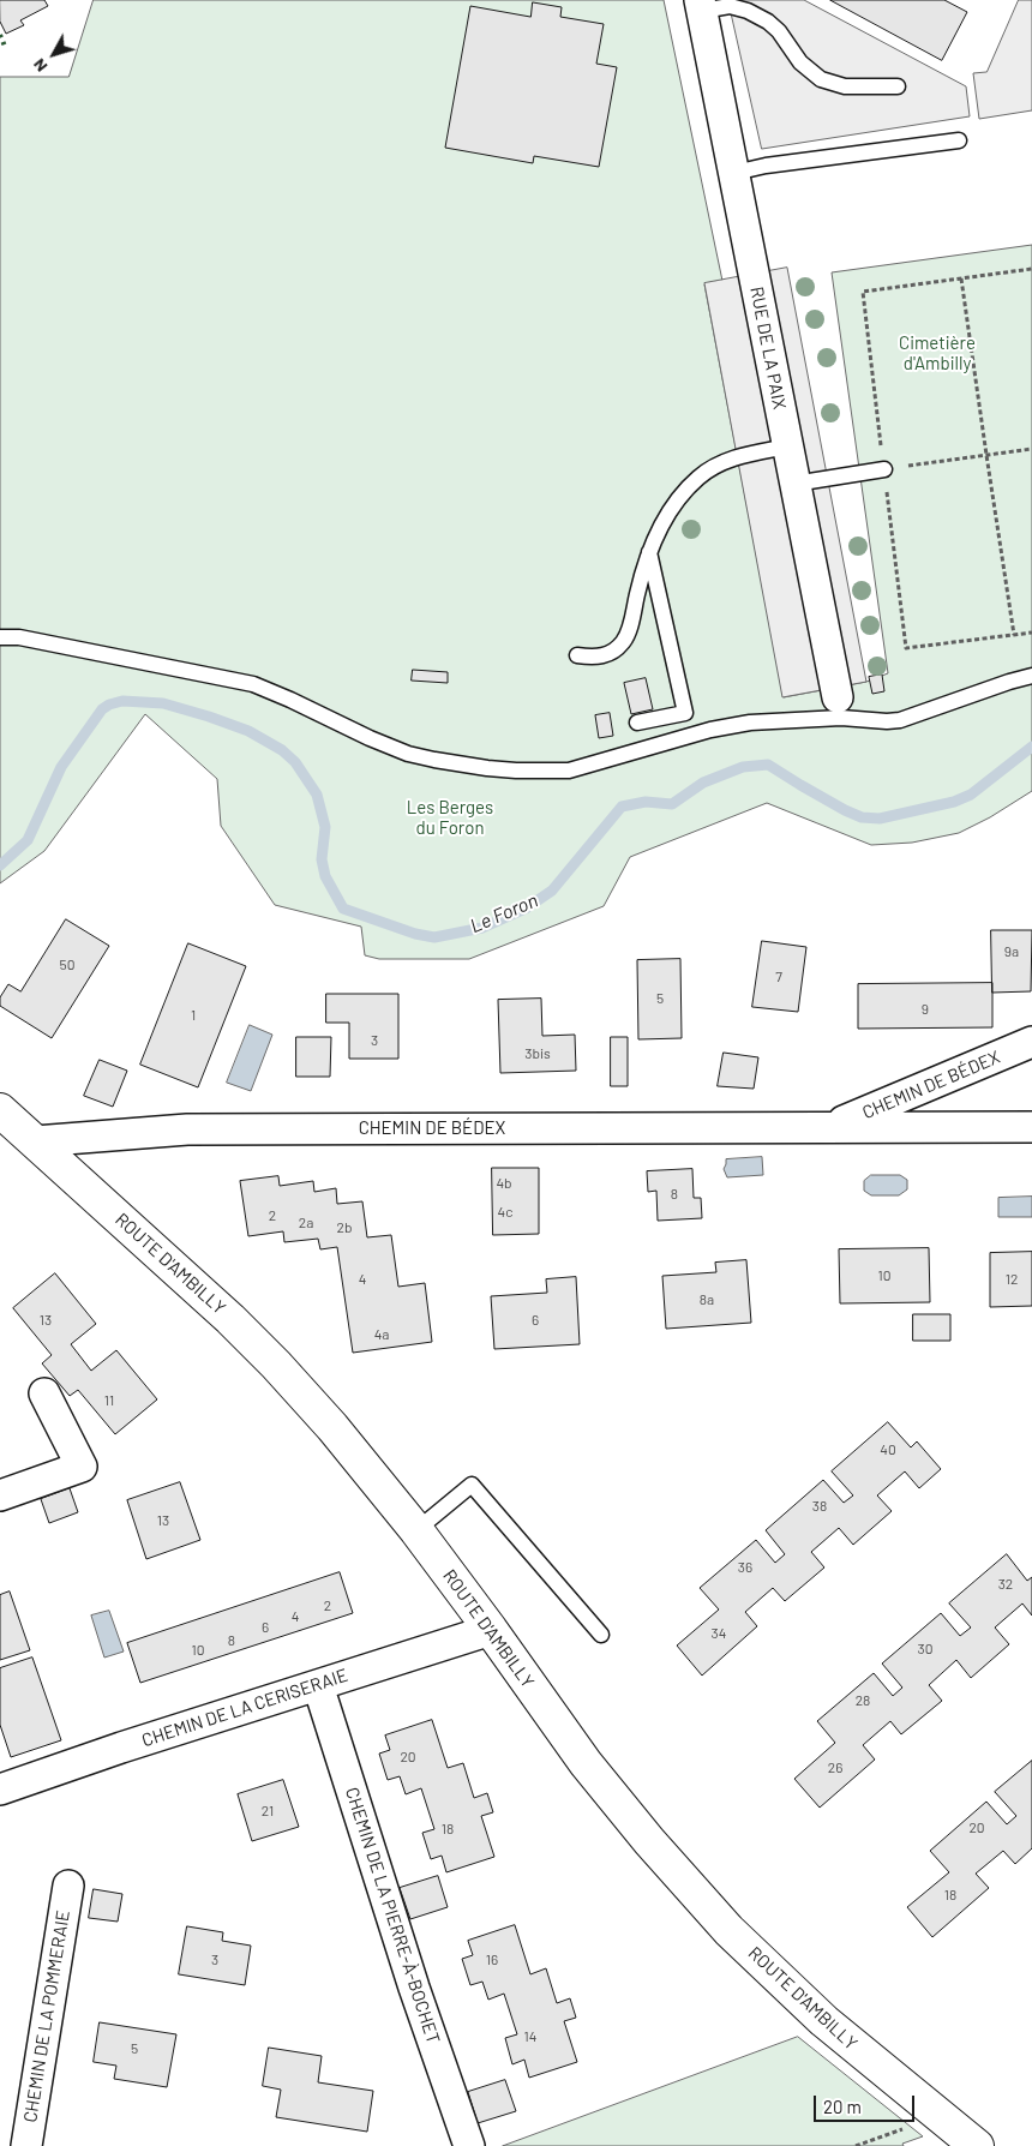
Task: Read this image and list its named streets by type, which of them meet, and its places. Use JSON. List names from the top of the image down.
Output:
{
  "streets": {
    "street": [
      "RUE DE LA PAIX",
      "CHEMIN DE BÉDEX",
      "ROUTE D'AMBILLY",
      "CHEMIN DE LA CERISERAIE",
      "CHEMIN DE LA PIERRE-À-BOCHET",
      "CHEMIN DE LA POMMERAIE"
    ]
  },
  "crossings": [
    ["CHEMIN DE BÉDEX", "ROUTE D'AMBILLY"],
    ["ROUTE D'AMBILLY", "CHEMIN DE LA CERISERAIE"],
    ["CHEMIN DE LA CERISERAIE", "CHEMIN DE LA PIERRE-À-BOCHET"]
  ],
  "water": ["Le Foron"],
  "parks": ["Cimetière d'Ambilly", "Les Berges du Foron"],
  "house_numbers": [
    "9a",
    "50",
    "7",
    "5",
    "9",
    "1",
    "3",
    "3bis",
    "4b",
    "8",
    "4c",
    "2",
    "2a",
    "2b",
    "10",
    "4",
    "12",
    "8a",
    "13",
    "6",
    "4a",
    "11",
    "40",
    "38",
    "13",
    "36",
    "32",
    "2",
    "4",
    "6",
    "34",
    "8",
    "30",
    "10",
    "28",
    "20",
    "26",
    "21",
    "20",
    "18",
    "18",
    "3",
    "16",
    "14",
    "5"
  ],
  "scale_bar": "20 m",
  "north": "bottom left"
}
